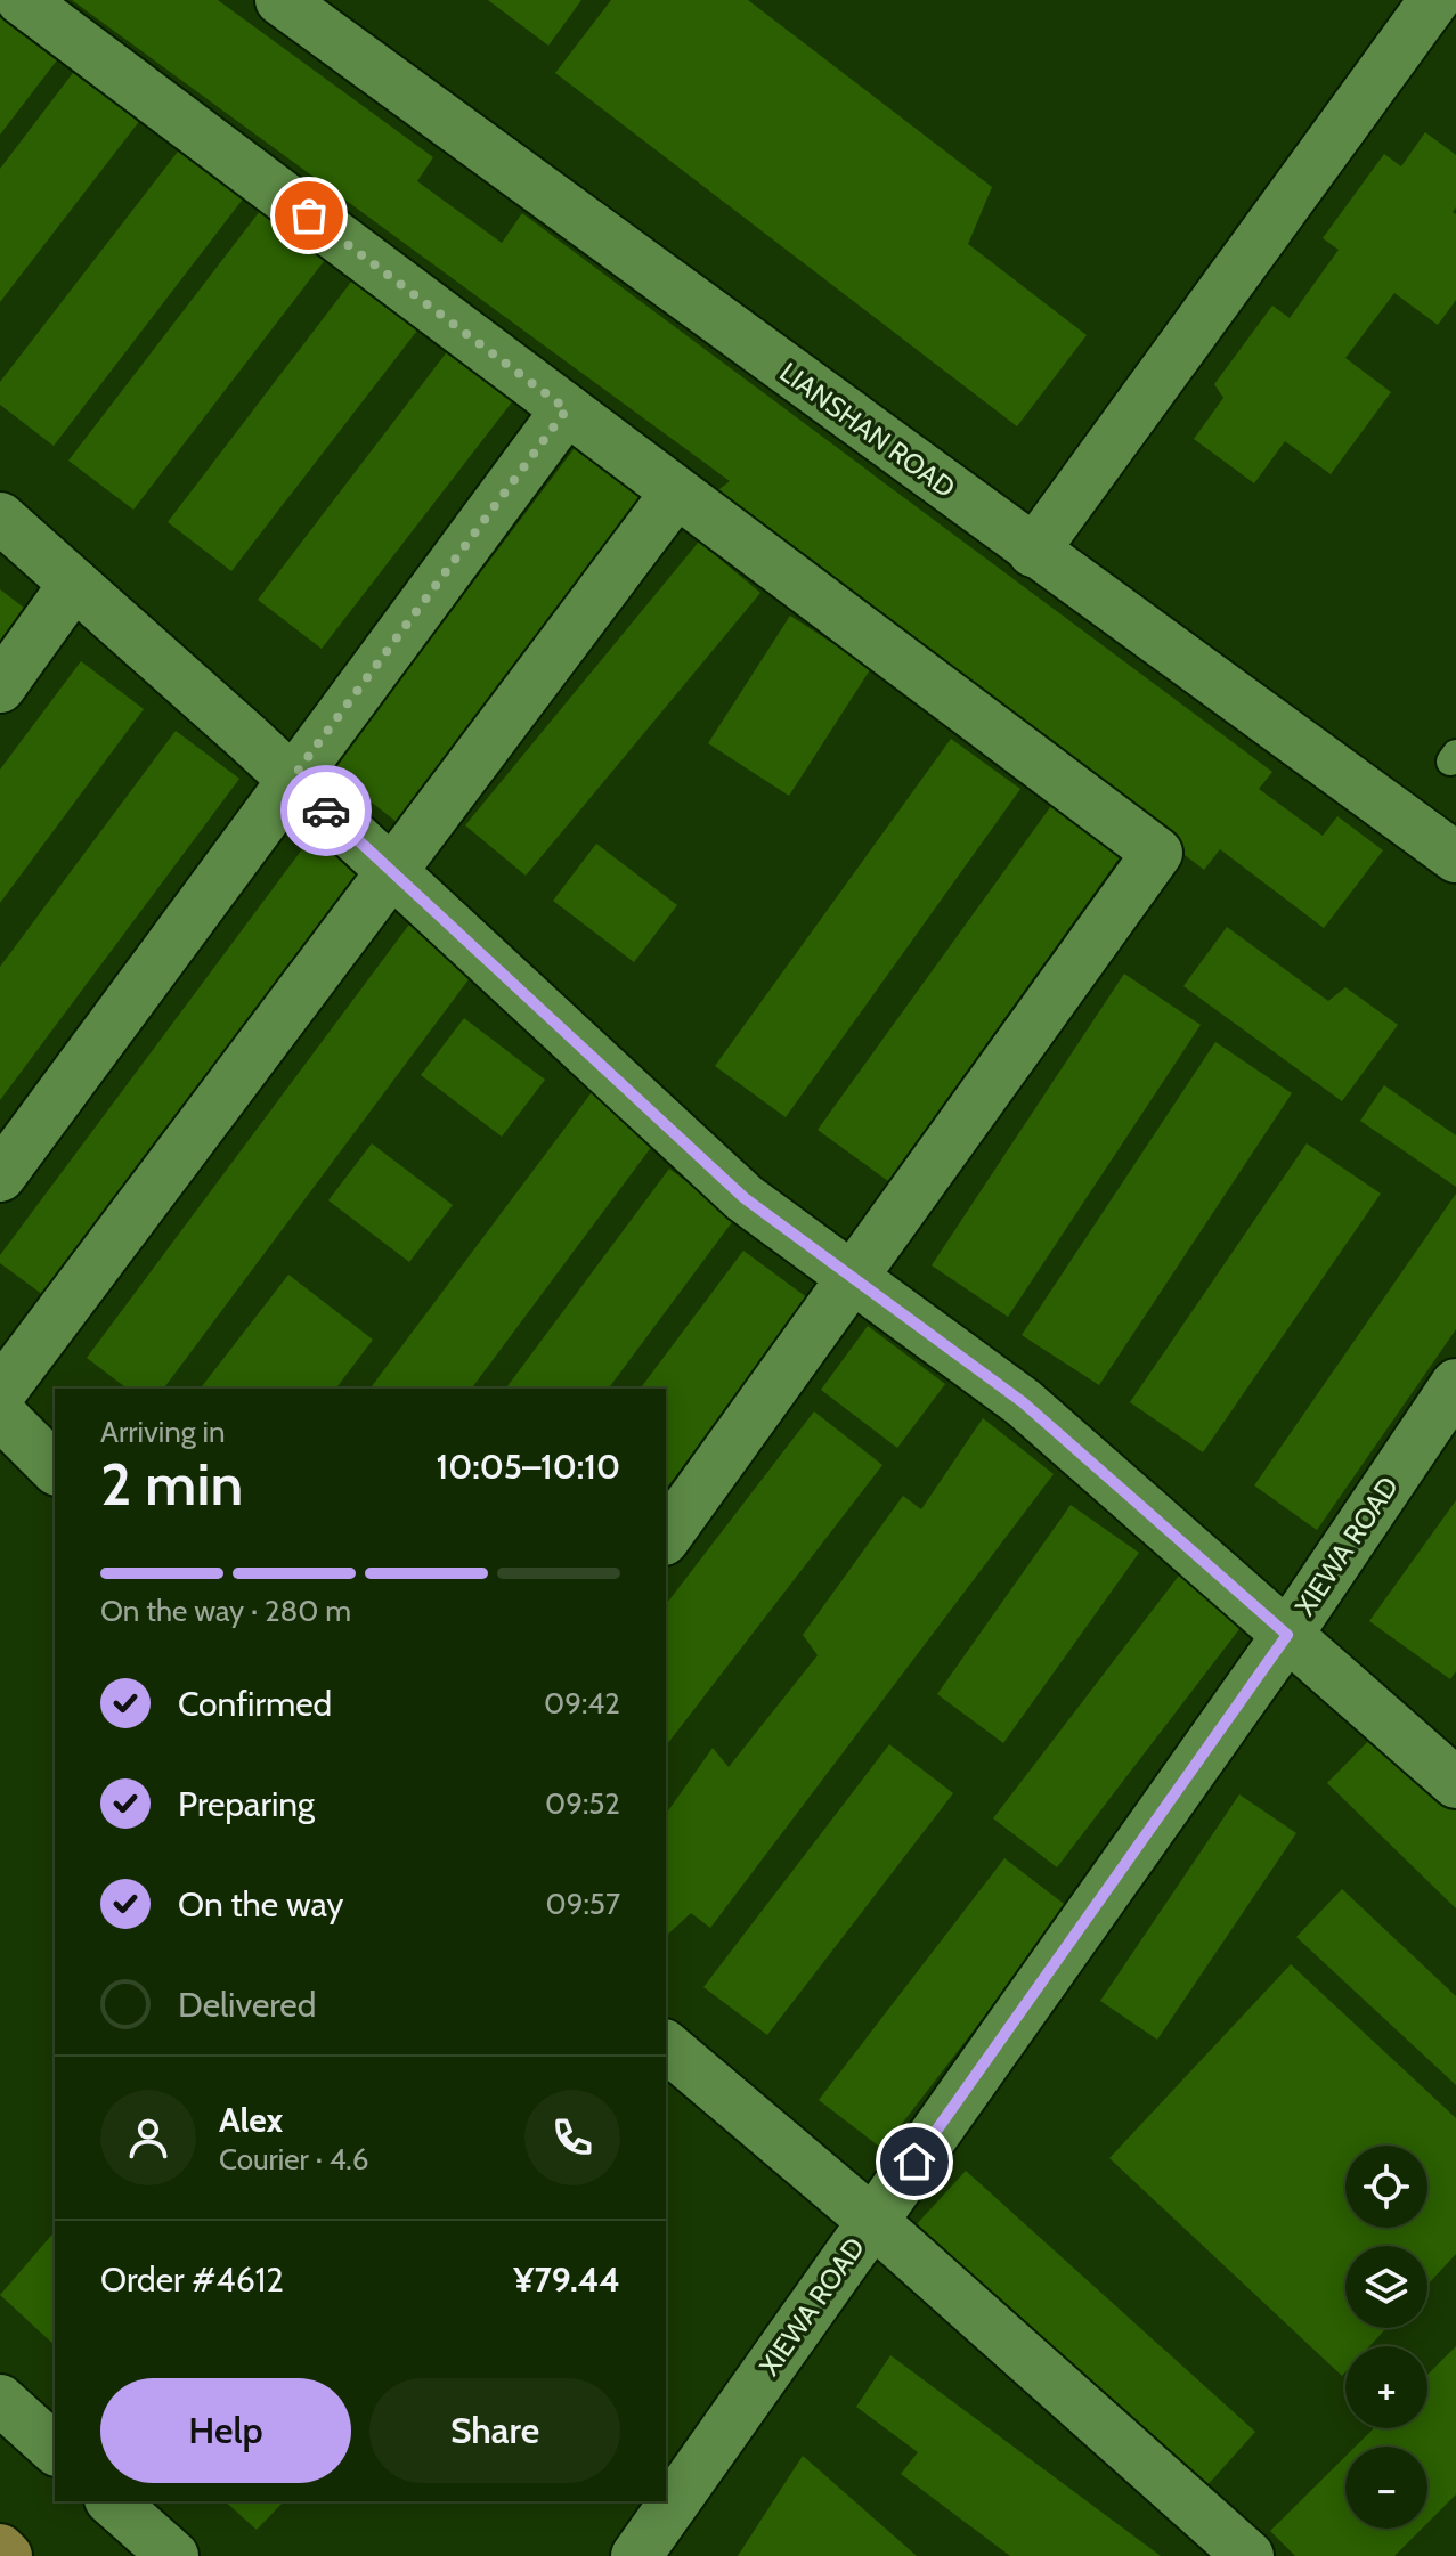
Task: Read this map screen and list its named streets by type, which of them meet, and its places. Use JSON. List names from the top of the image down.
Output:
{
  "streets": {
    "street": ["LIANSHAN ROAD", "XIEWA ROAD"]
  },
  "page": {
    "heading": ["2 min", "Arriving in", "10:05–10:10"],
    "panel": [
      "Alex",
      "Courier · 4.6",
      "Order #4612",
      "¥79.44"
    ],
    "bar": "On the way · 280 m",
    "list": [
      ["Confirmed", "09:42"],
      ["Preparing", "09:52"],
      ["On the way", "09:57"],
      "Delivered"
    ],
    "map_buttons": ["+", "−"],
    "buttons": ["Help", "Share"]
  }
}
